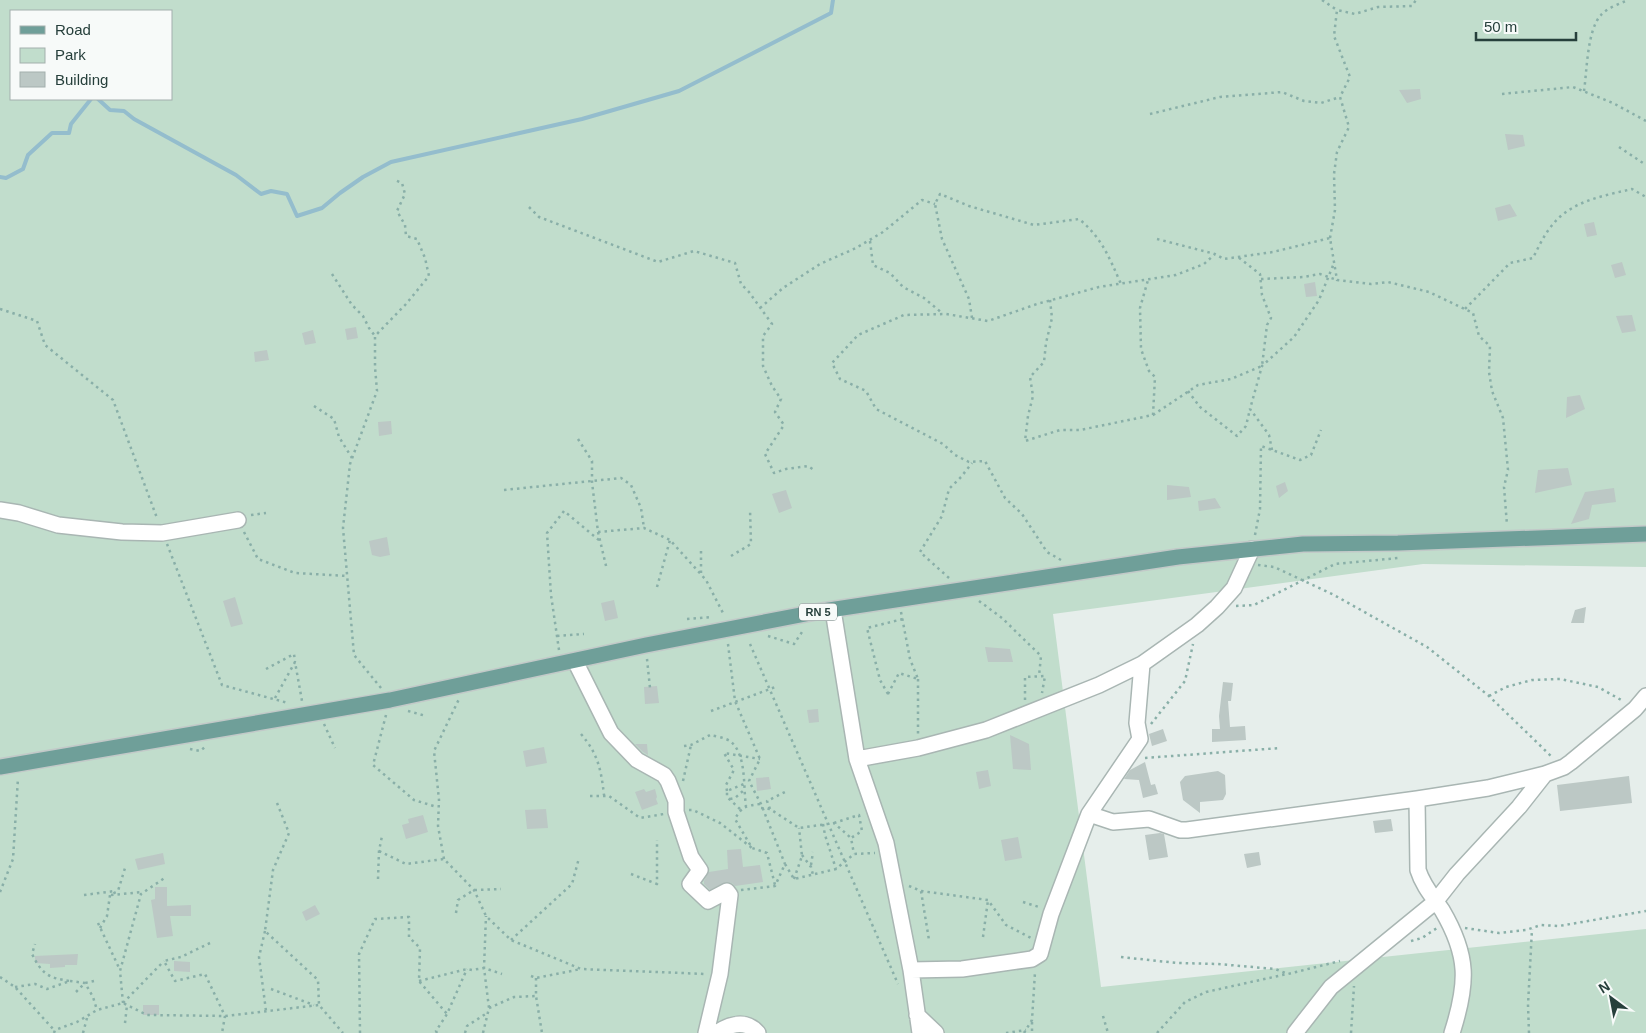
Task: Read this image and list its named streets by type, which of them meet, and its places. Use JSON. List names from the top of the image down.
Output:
{
  "streets": {
    "main road": ["RN 5"]
  },
  "legend": ["Road", "Park", "Building"],
  "scale_bar": "50 m",
  "north": "top left"
}
